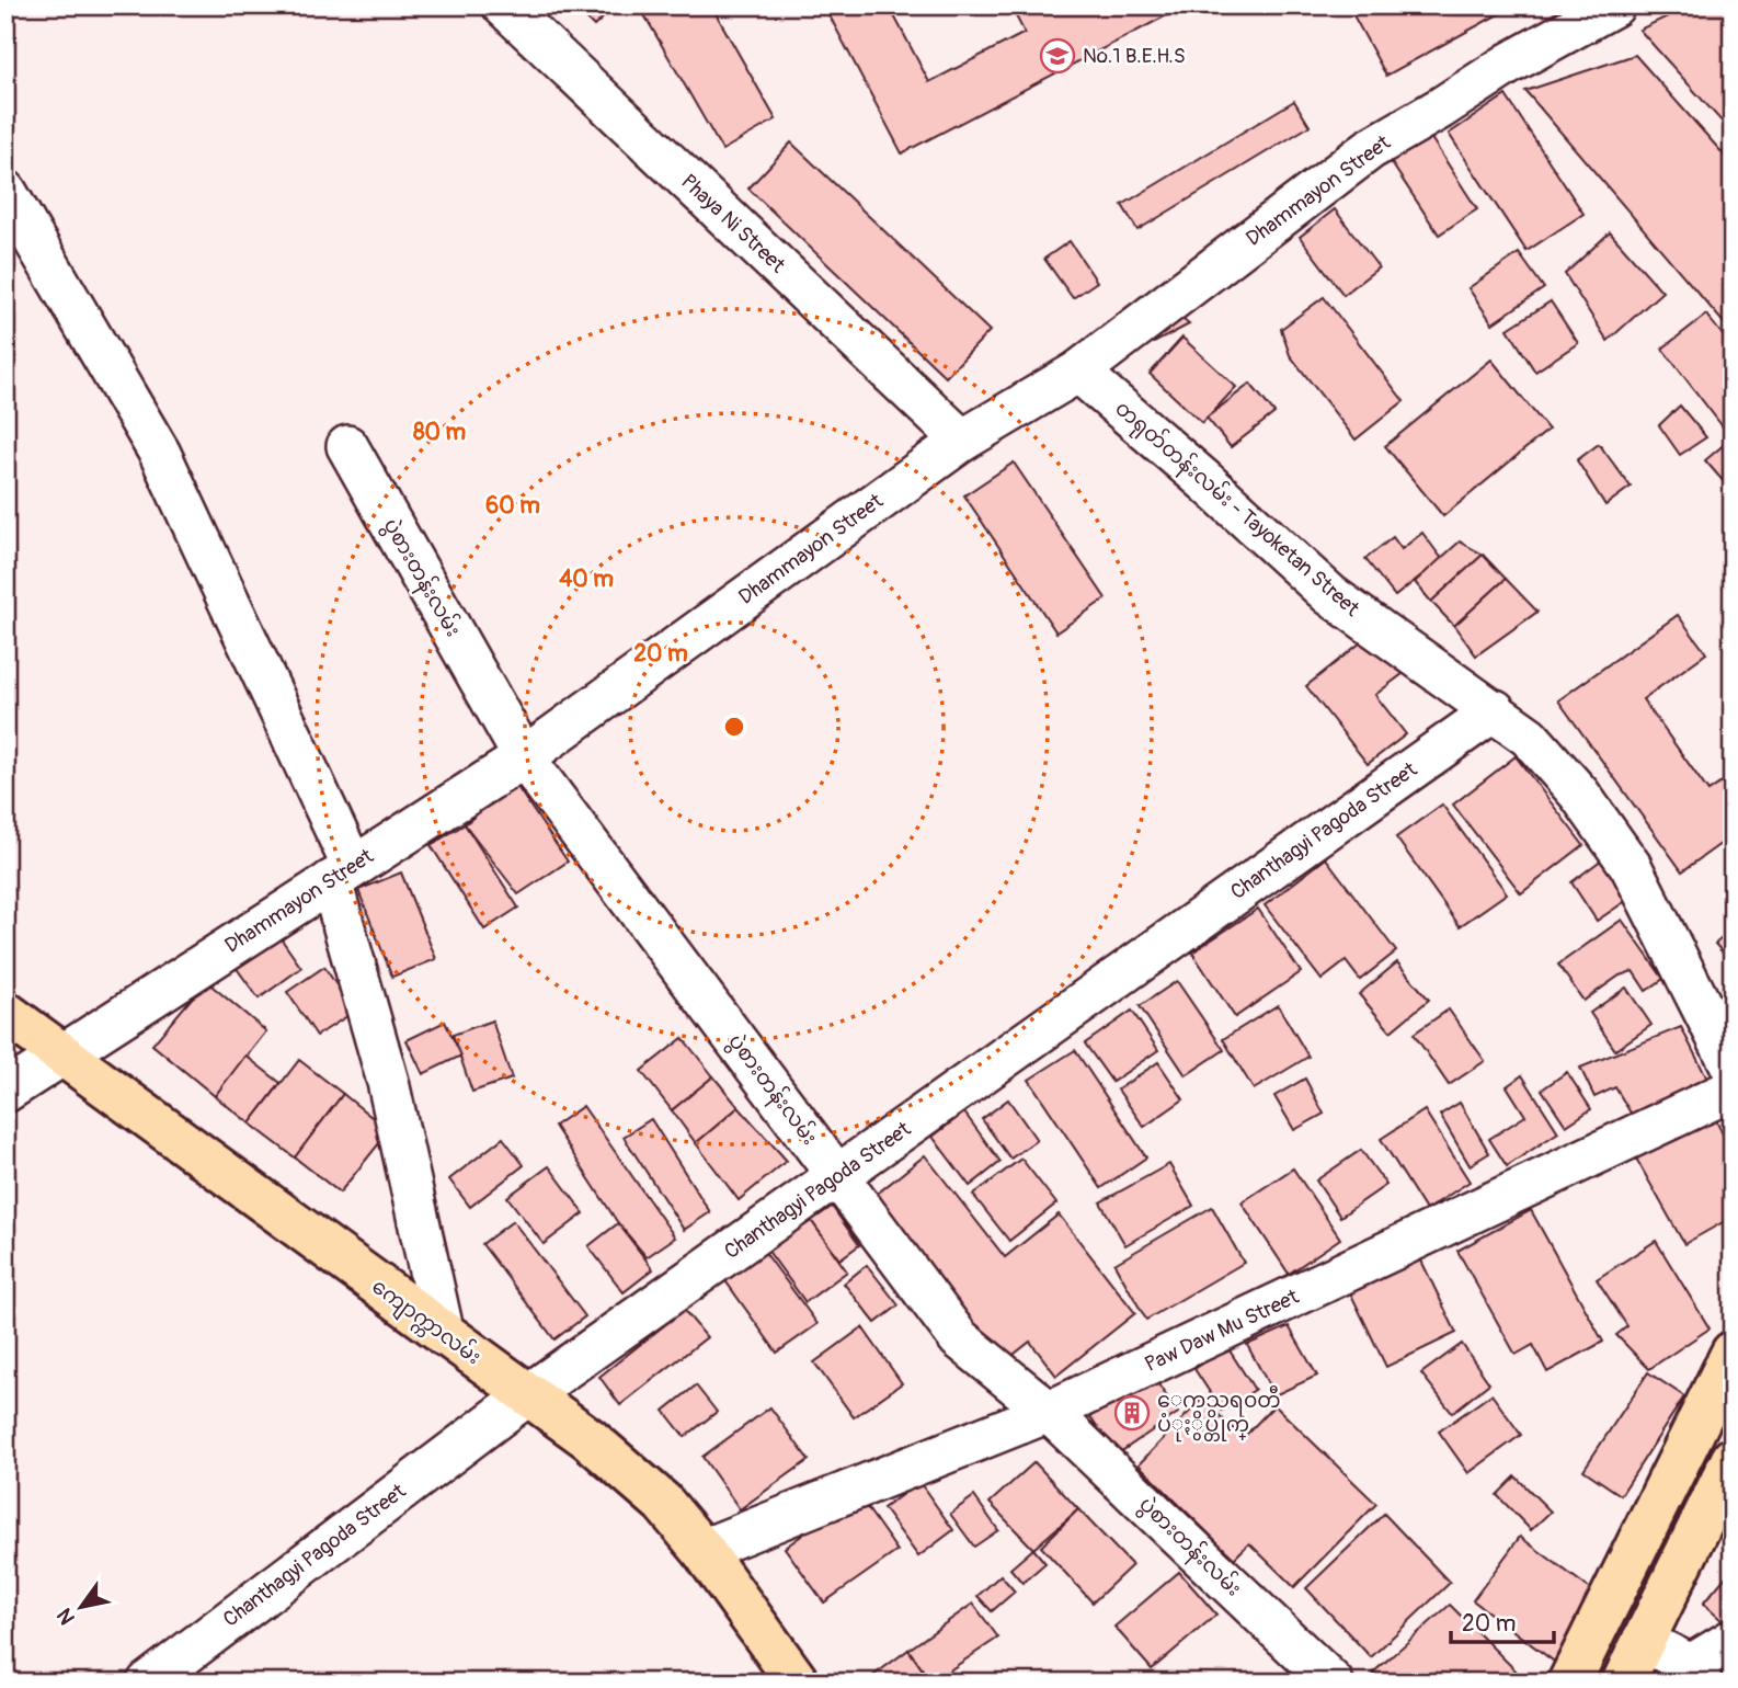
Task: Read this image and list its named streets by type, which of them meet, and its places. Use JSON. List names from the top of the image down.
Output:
{
  "streets": {
    "main road": ["ကျောက္ကာလမ်း"],
    "street": [
      "Dhammayon Street",
      "Phaya Ni Street",
      "တရုတ်တန်းလမ်း - Tayoketan Street",
      "ပွဲစားတန်းလမ်း",
      "Chanthagyi Pagoda Street",
      "Paw Daw Mu Street"
    ]
  },
  "crossings": [
    ["Dhammayon Street", "Phaya Ni Street"],
    ["Dhammayon Street", "တရုတ်တန်းလမ်း - Tayoketan Street"],
    ["Dhammayon Street", "ပွဲစားတန်းလမ်း"],
    ["Dhammayon Street", "ကျောက္ကာလမ်း"],
    ["တရုတ်တန်းလမ်း - Tayoketan Street", "Chanthagyi Pagoda Street"],
    ["ပွဲစားတန်းလမ်း", "Chanthagyi Pagoda Street"],
    ["ပွဲစားတန်းလမ်း", "Paw Daw Mu Street"],
    ["Chanthagyi Pagoda Street", "ကျောက္ကာလမ်း"],
    ["ကျောက္ကာလမ်း", "Paw Daw Mu Street"]
  ],
  "places": {
    "school or university": ["No.1 B.E.H.S"],
    "building": ["ေကသရ၀တီ ပံုႏွိပ္တိုက္"]
  },
  "scale_bar": "20 m",
  "north": "bottom left",
  "rings": [
    "80 m",
    "60 m",
    "40 m",
    "20 m"
  ]
}
